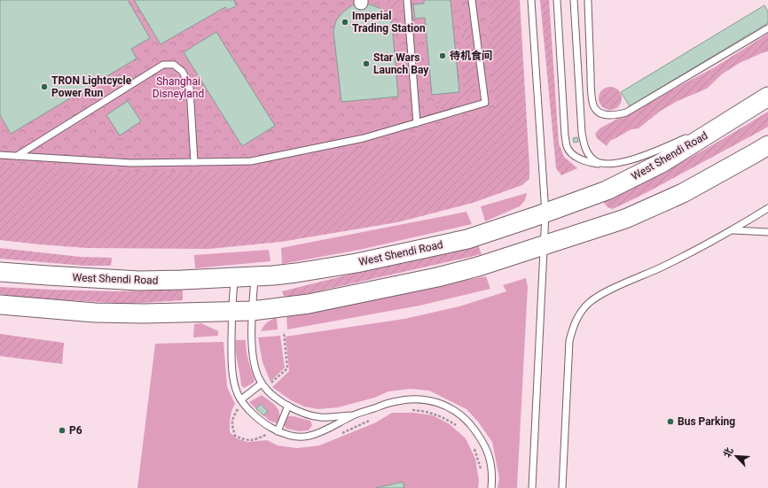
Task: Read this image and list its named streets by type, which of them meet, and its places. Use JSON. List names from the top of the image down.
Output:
{
  "streets": {
    "street": ["West Shendi Road"]
  },
  "parks": ["Shanghai Disneyland"],
  "places": [
    "Imperial Trading Station",
    "待机食间",
    "Star Wars Launch Bay",
    "TRON Lightcycle Power Run",
    "Bus Parking",
    "P6"
  ],
  "north": "top left"
}
